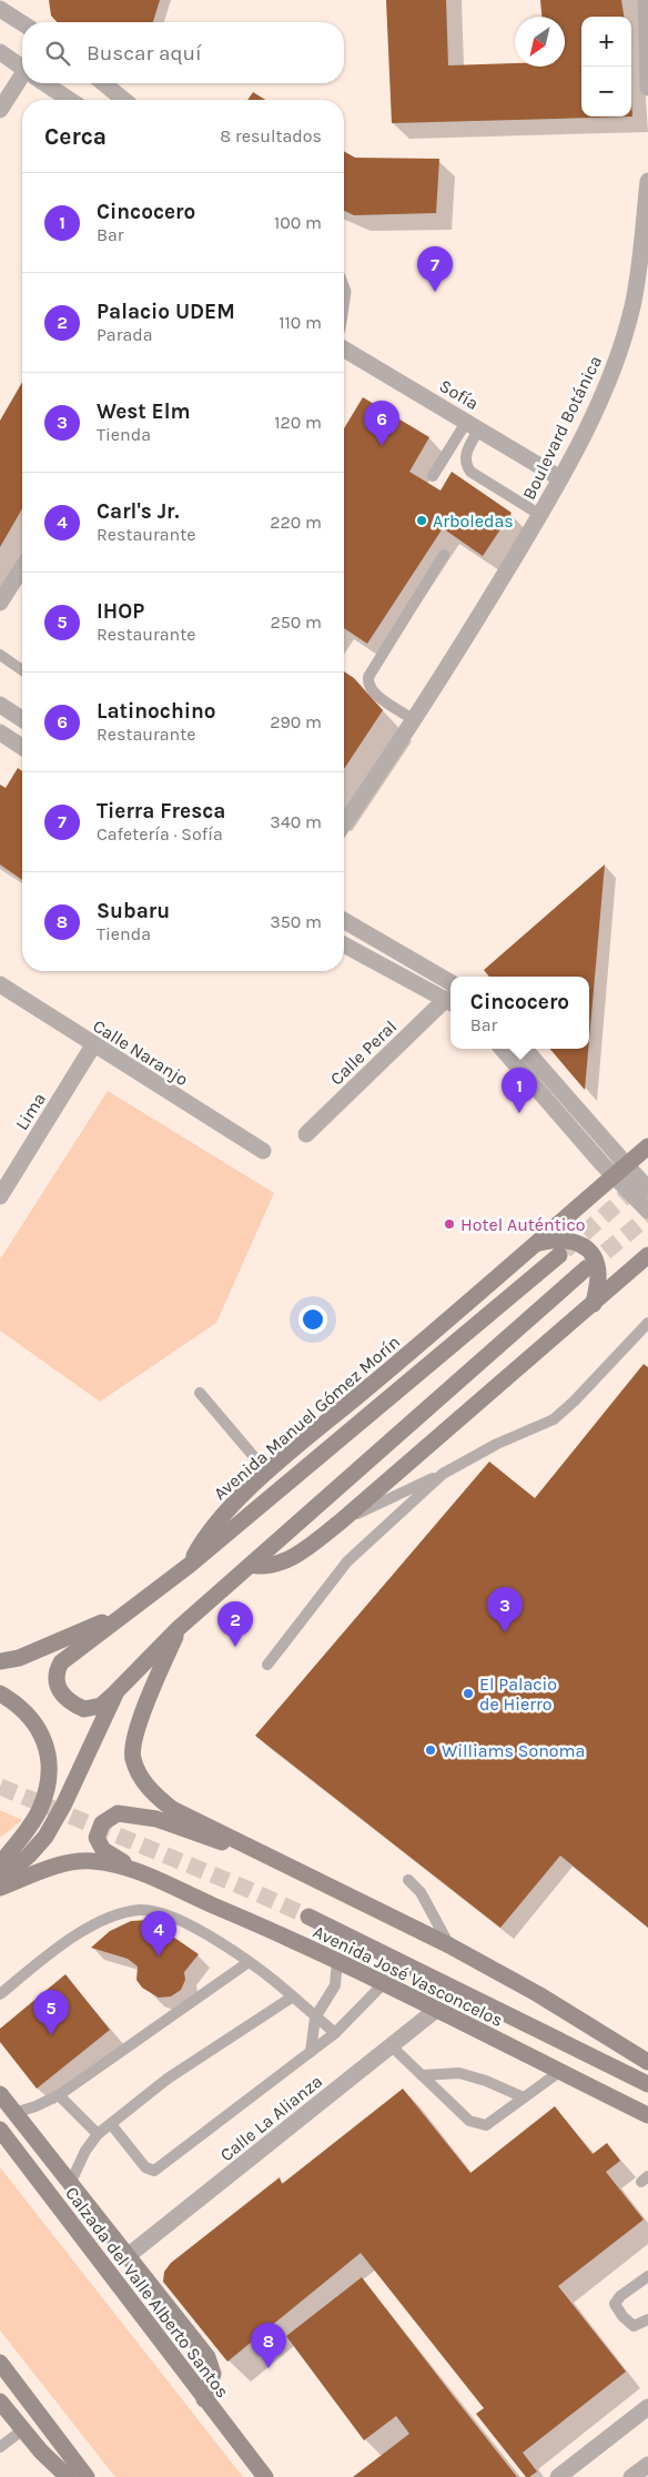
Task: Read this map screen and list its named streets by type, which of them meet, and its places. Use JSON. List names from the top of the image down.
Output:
{
  "streets": {
    "main road": ["Avenida Manuel Gómez Morín", "Avenida José Vasconcelos", "Calzada del Valle Alberto Santos"],
    "street": [
      "Sofía",
      "Boulevard Botánica",
      "Calle Naranjo",
      "Calle Peral",
      "Lima",
      "Calle La Alianza"
    ]
  },
  "crossings": [
    ["Sofía", "Boulevard Botánica"],
    ["Calle Naranjo", "Lima"],
    ["Avenida José Vasconcelos", "Calle La Alianza"]
  ],
  "places": [
    "Arboledas",
    "Hotel Auténtico",
    "El Palacio de Hierro",
    "Williams Sonoma"
  ],
  "north": "bottom left",
  "page": {
    "map_buttons": ["+", "−"],
    "search": "Buscar aquí",
    "heading": ["Cerca", "8 resultados"],
    "list": [
      {
        "mark": "1",
        "name": "Cincocero",
        "note": "Bar",
        "value": "100 m"
      },
      {
        "mark": "2",
        "name": "Palacio UDEM",
        "note": "Parada",
        "value": "110 m"
      },
      {
        "mark": "3",
        "name": "West Elm",
        "note": "Tienda",
        "value": "120 m"
      },
      {
        "mark": "4",
        "name": "Carl's Jr.",
        "note": "Restaurante",
        "value": "220 m"
      },
      {
        "mark": "5",
        "name": "IHOP",
        "note": "Restaurante",
        "value": "250 m"
      },
      {
        "mark": "6",
        "name": "Latinochino",
        "note": "Restaurante",
        "value": "290 m"
      },
      {
        "mark": "7",
        "name": "Tierra Fresca",
        "note": "Cafetería · Sofía",
        "value": "340 m"
      },
      {
        "mark": "8",
        "name": "Subaru",
        "note": "Tienda",
        "value": "350 m"
      }
    ],
    "pins": [
      "7",
      "6",
      "1",
      "3",
      "2",
      "4",
      "5",
      "8"
    ],
    "popup": ["Cincocero", "Bar"]
  }
}
